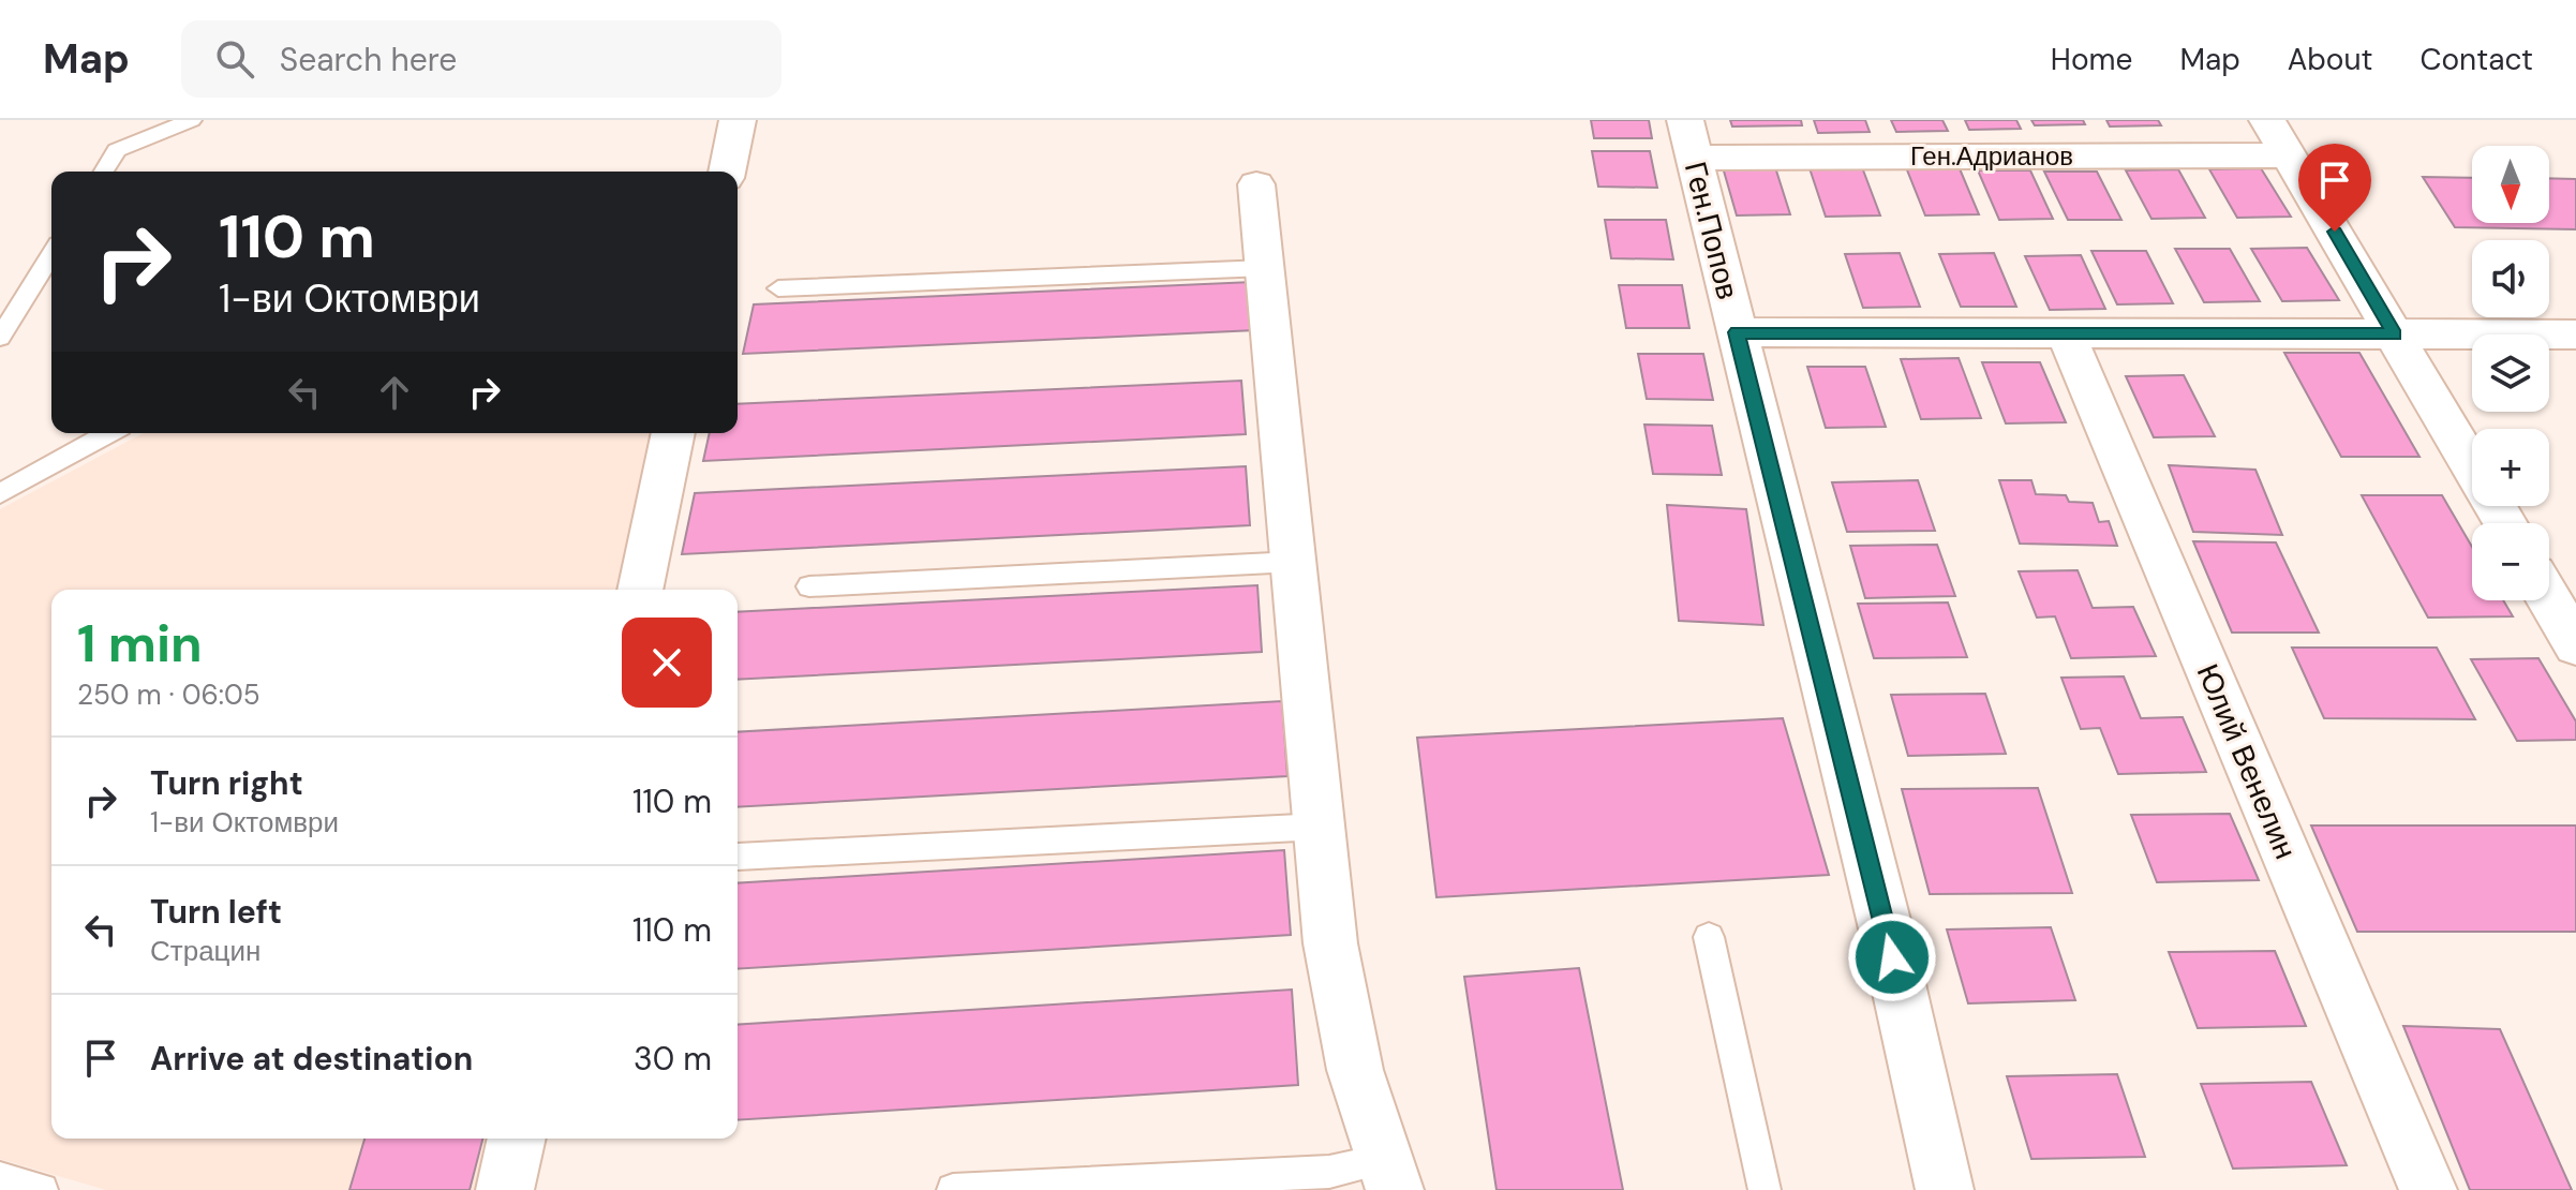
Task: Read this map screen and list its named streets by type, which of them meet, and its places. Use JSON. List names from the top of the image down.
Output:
{
  "streets": {
    "street": ["Ген.Адрианов", "Ген.Попов", "Юлий Венелин"]
  },
  "crossings": [
    ["Ген.Адрианов", "Ген.Попов"]
  ],
  "north": "bottom",
  "page": {
    "header": "Map",
    "search": "Search here",
    "nav": [
      "Home",
      "Map",
      "About",
      "Contact"
    ],
    "map_buttons": ["+", "−"],
    "turn": ["110 m", "1-ви Октомври"],
    "heading": ["1 min", "250 m · 06:05"],
    "list": [
      {
        "name": "Turn right",
        "note": "1-ви Октомври",
        "value": "110 m"
      },
      {
        "name": "Turn left",
        "note": "Страцин",
        "value": "110 m"
      },
      {
        "name": "Arrive at destination",
        "value": "30 m"
      }
    ]
  }
}
